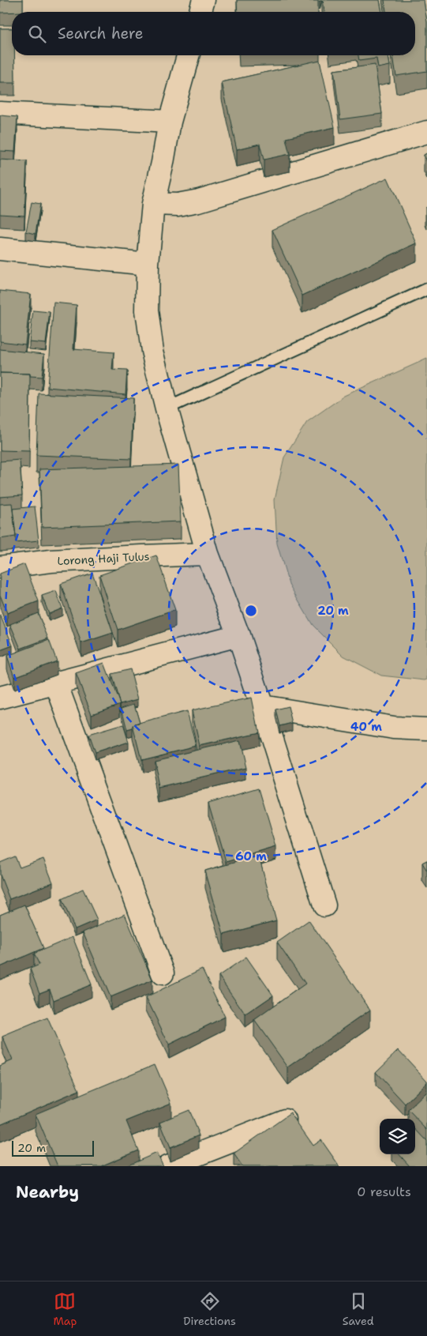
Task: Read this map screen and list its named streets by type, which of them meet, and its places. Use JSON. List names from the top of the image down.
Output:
{
  "streets": {
    "street": ["Lorong Haji Tulus"]
  },
  "scale_bar": "20 m",
  "page": {
    "search": "Search here",
    "scale": "20 m",
    "heading": ["Nearby", "0 results"],
    "nav": ["Map", "Directions", "Saved"]
  },
  "rings": ["20 m", "40 m", "60 m"]
}
